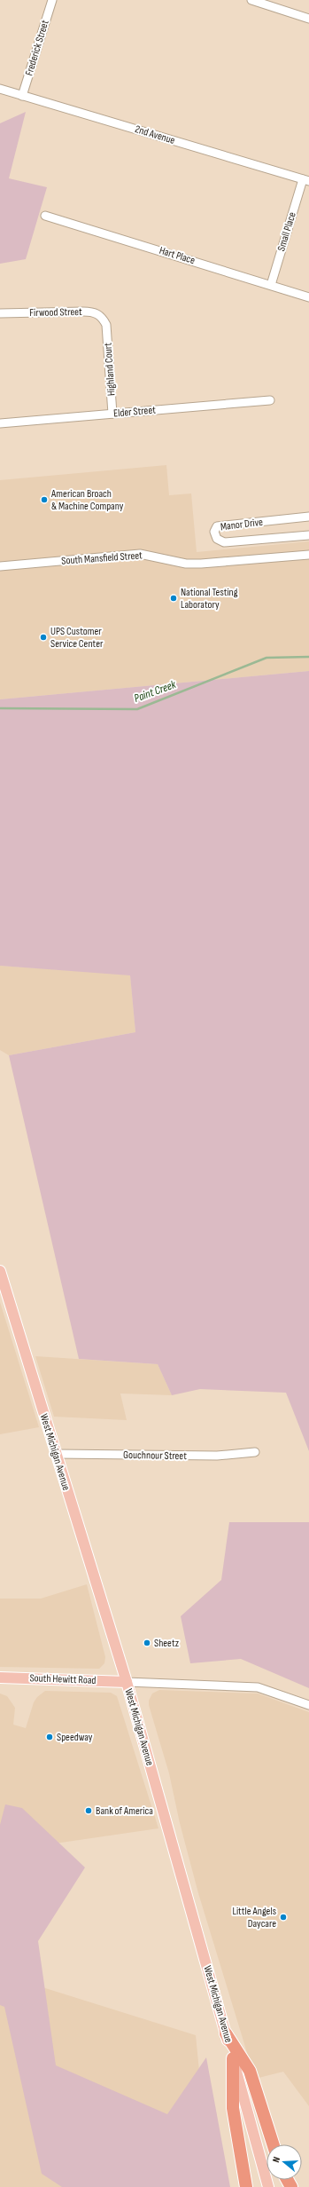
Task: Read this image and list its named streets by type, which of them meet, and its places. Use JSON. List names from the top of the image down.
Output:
{
  "streets": {
    "main road": ["West Michigan Avenue", "South Hewitt Road"],
    "street": [
      "Frederick Street",
      "2nd Avenue",
      "Small Place",
      "Hart Place",
      "Firwood Street",
      "Highland Court",
      "Elder Street",
      "Manor Drive",
      "South Mansfield Street",
      "Gouchnour Street"
    ]
  },
  "crossings": [
    ["Frederick Street", "2nd Avenue"],
    ["2nd Avenue", "Small Place"],
    ["Small Place", "Hart Place"],
    ["Firwood Street", "Highland Court"],
    ["Highland Court", "Elder Street"],
    ["West Michigan Avenue", "Gouchnour Street"],
    ["West Michigan Avenue", "South Hewitt Road"]
  ],
  "water": ["Paint Creek"],
  "places": [
    "American Broach & Machine Company",
    "National Testing Laboratory",
    "UPS Customer Service Center",
    "Sheetz",
    "Speedway",
    "Bank of America",
    "Little Angels Daycare"
  ],
  "north": "left"
}
